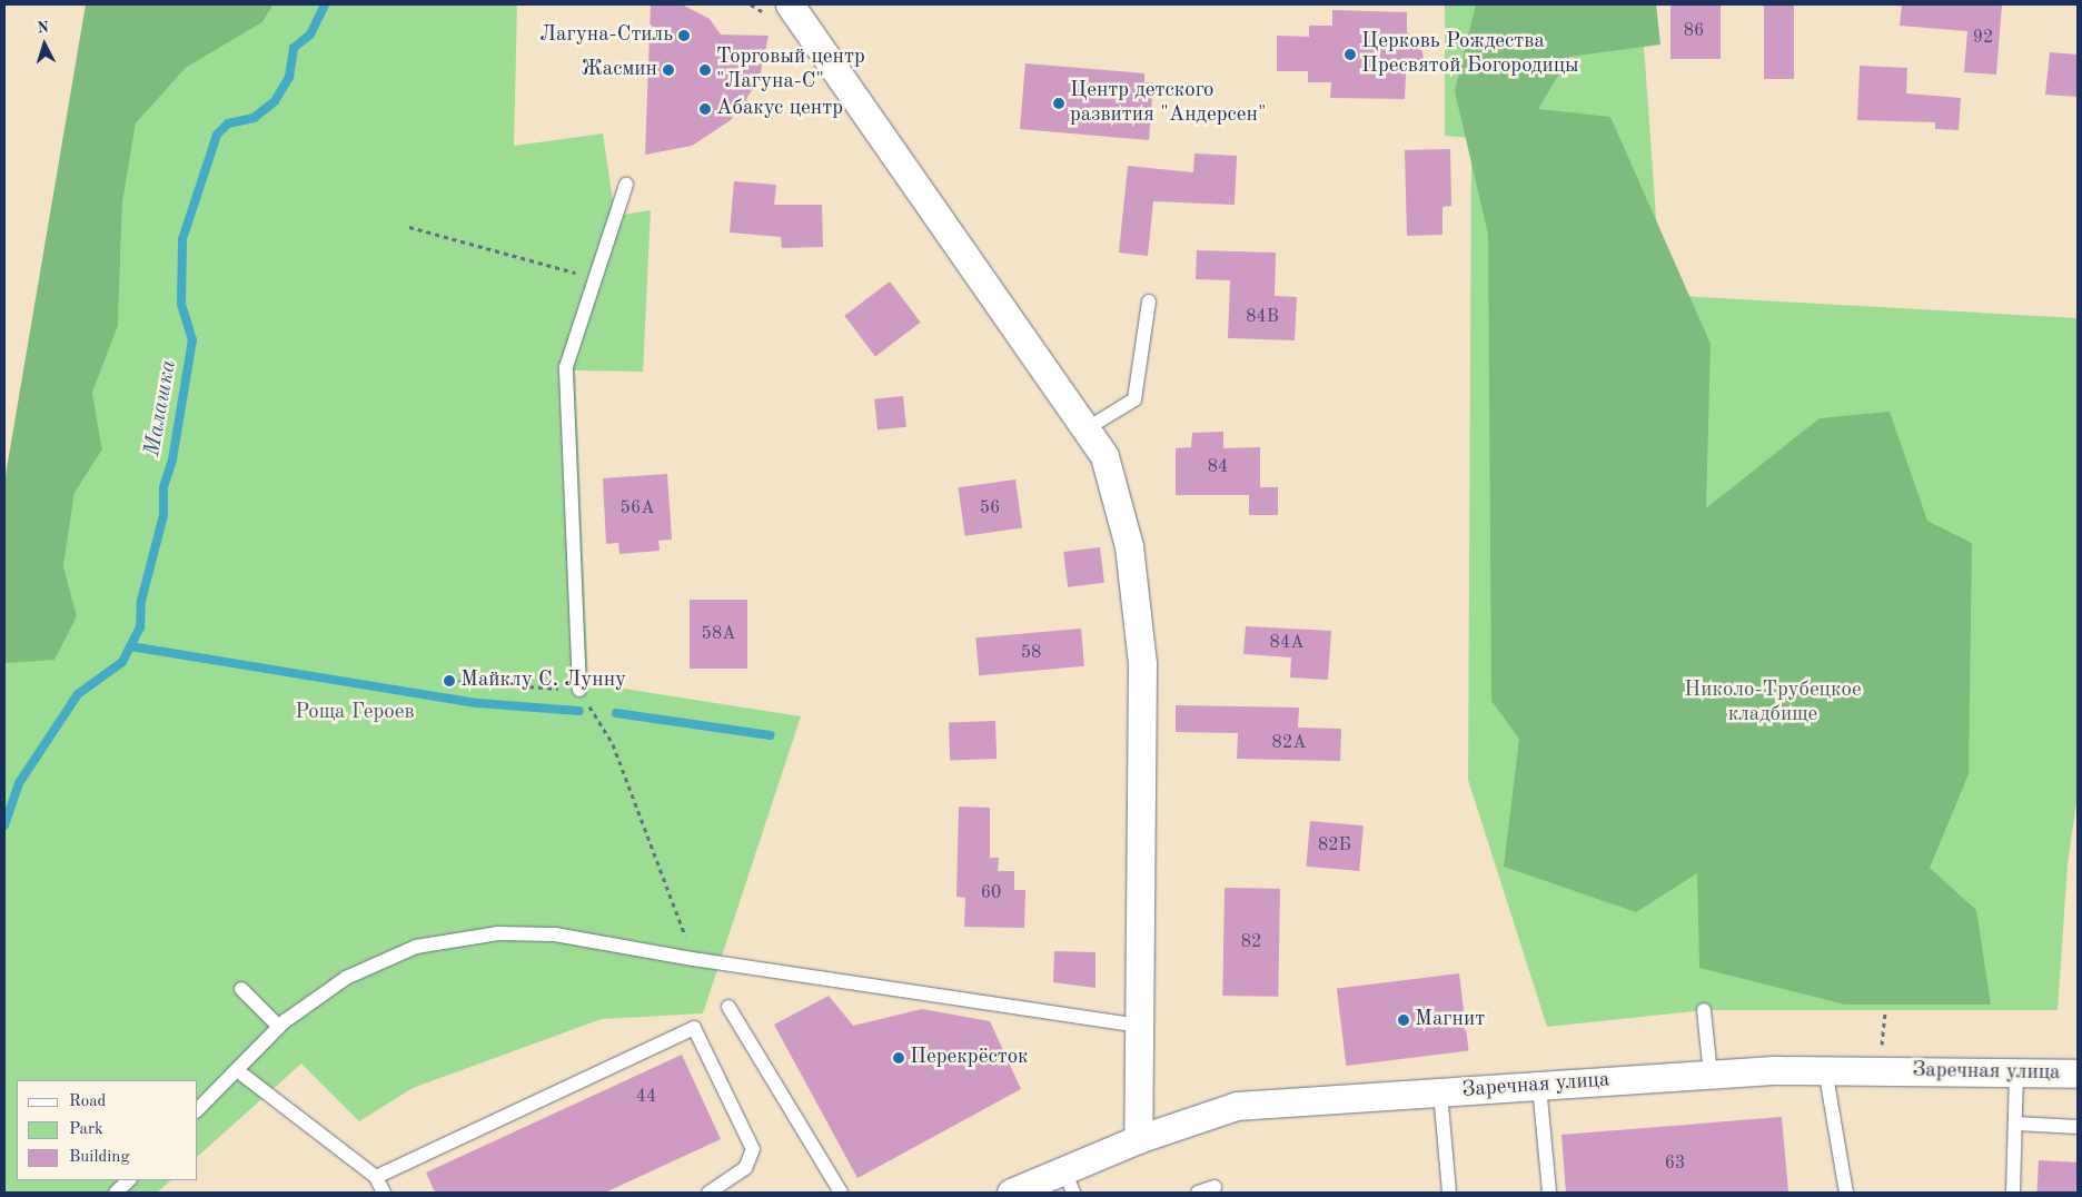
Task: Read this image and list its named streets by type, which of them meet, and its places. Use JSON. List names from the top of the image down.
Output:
{
  "streets": {
    "street": ["Заречная улица"]
  },
  "water": ["Малашка"],
  "parks": ["Николо-Трубецкое кладбище", "Роща Героев"],
  "places": [
    "Лагуна-Стиль",
    "Церковь Рождества Пресвятой Богородицы",
    "Жасмин",
    "Торговый центр \"Лагуна-С\"",
    "Центр детского развития \"Андерсен\"",
    "Абакус центр",
    "Майклу С. Лунну",
    "Магнит",
    "Перекрёсток"
  ],
  "house_numbers": [
    "86",
    "92",
    "84В",
    "84",
    "56А",
    "56",
    "58А",
    "84А",
    "58",
    "82А",
    "82Б",
    "60",
    "82",
    "44",
    "63"
  ],
  "legend": ["Road", "Park", "Building"],
  "north": "top"
}
